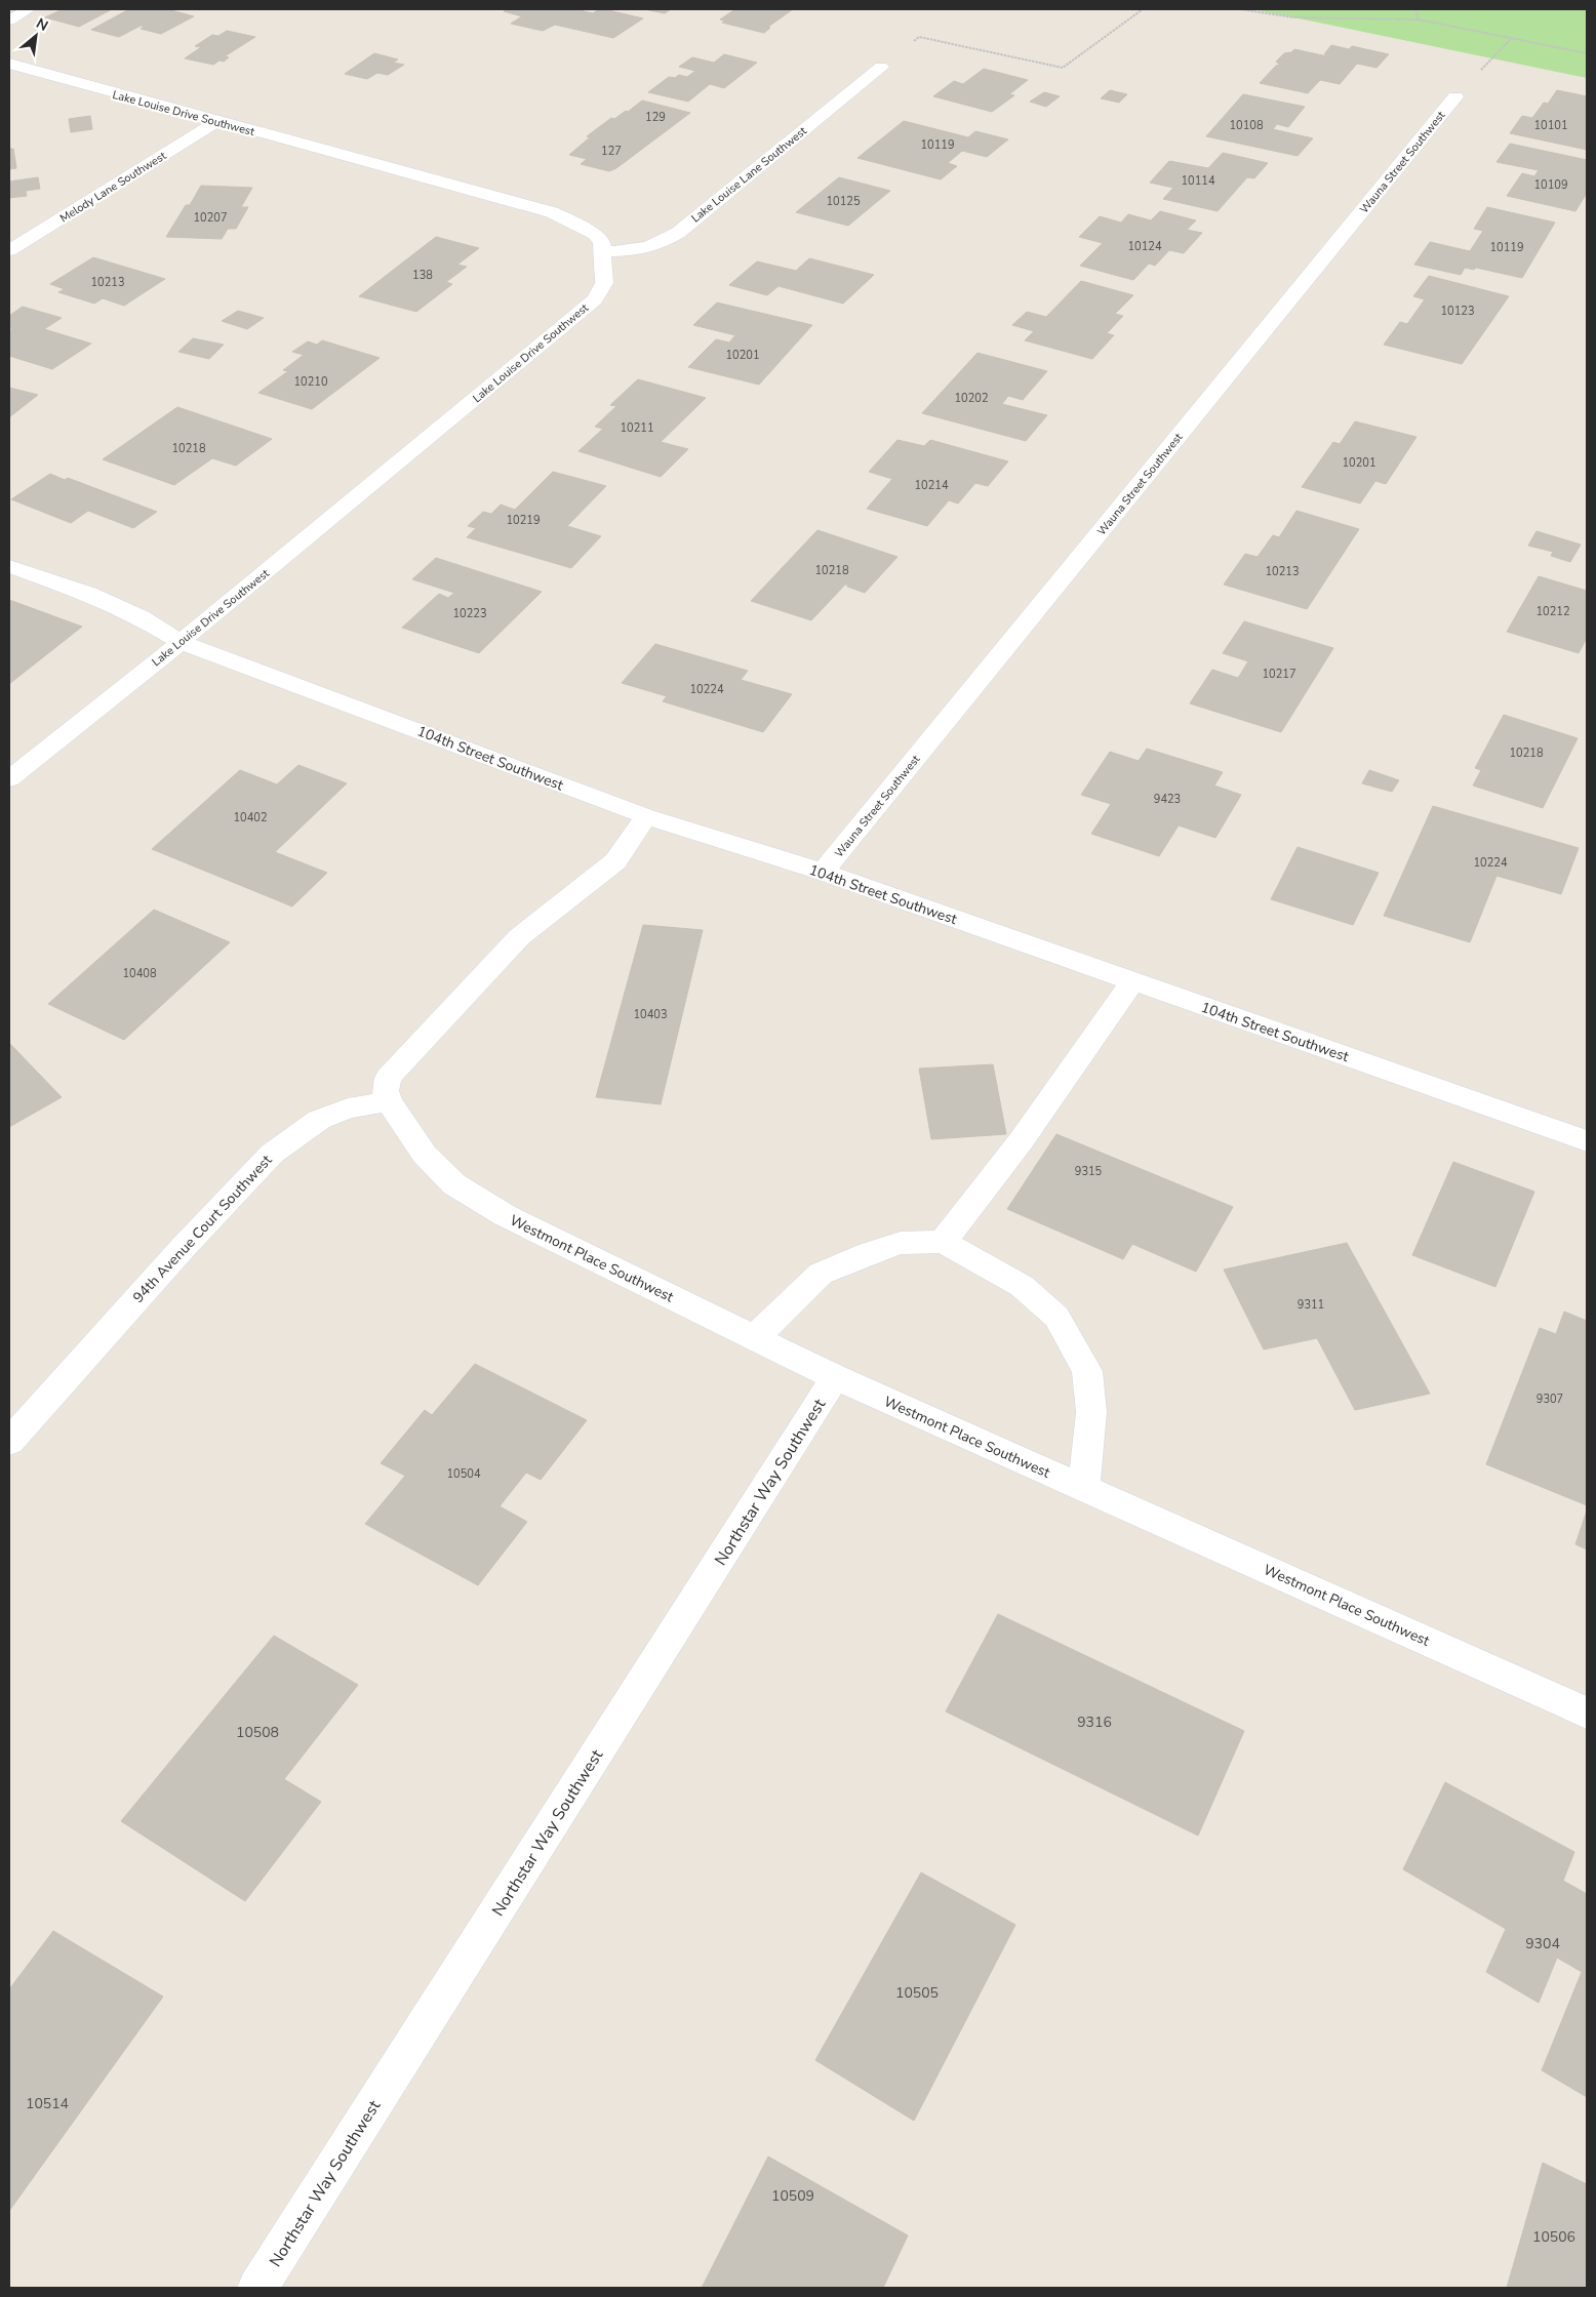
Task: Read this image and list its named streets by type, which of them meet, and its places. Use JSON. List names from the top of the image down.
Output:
{
  "streets": {
    "street": [
      "Lake Louise Drive Southwest",
      "Wauna Street Southwest",
      "Lake Louise Lane Southwest",
      "Melody Lane Southwest",
      "104th Street Southwest",
      "94th Avenue Court Southwest",
      "Westmont Place Southwest",
      "Northstar Way Southwest"
    ]
  },
  "crossings": [
    ["Lake Louise Drive Southwest", "Lake Louise Lane Southwest"],
    ["Lake Louise Drive Southwest", "Melody Lane Southwest"],
    ["Lake Louise Drive Southwest", "104th Street Southwest"],
    ["Wauna Street Southwest", "104th Street Southwest"],
    ["94th Avenue Court Southwest", "Westmont Place Southwest"],
    ["Westmont Place Southwest", "Northstar Way Southwest"]
  ],
  "house_numbers": [
    "129",
    "10108",
    "10101",
    "10119",
    "127",
    "10114",
    "10109",
    "10125",
    "10207",
    "10124",
    "10119",
    "138",
    "10213",
    "10123",
    "10201",
    "10210",
    "10202",
    "10211",
    "10218",
    "10201",
    "10214",
    "10219",
    "10218",
    "10213",
    "10212",
    "10223",
    "10217",
    "10224",
    "10218",
    "9423",
    "10402",
    "10224",
    "10408",
    "10403",
    "9315",
    "9311",
    "9307",
    "10504",
    "9316",
    "10508",
    "9304",
    "10505",
    "10514",
    "10509",
    "10506"
  ],
  "north": "top right"
}
